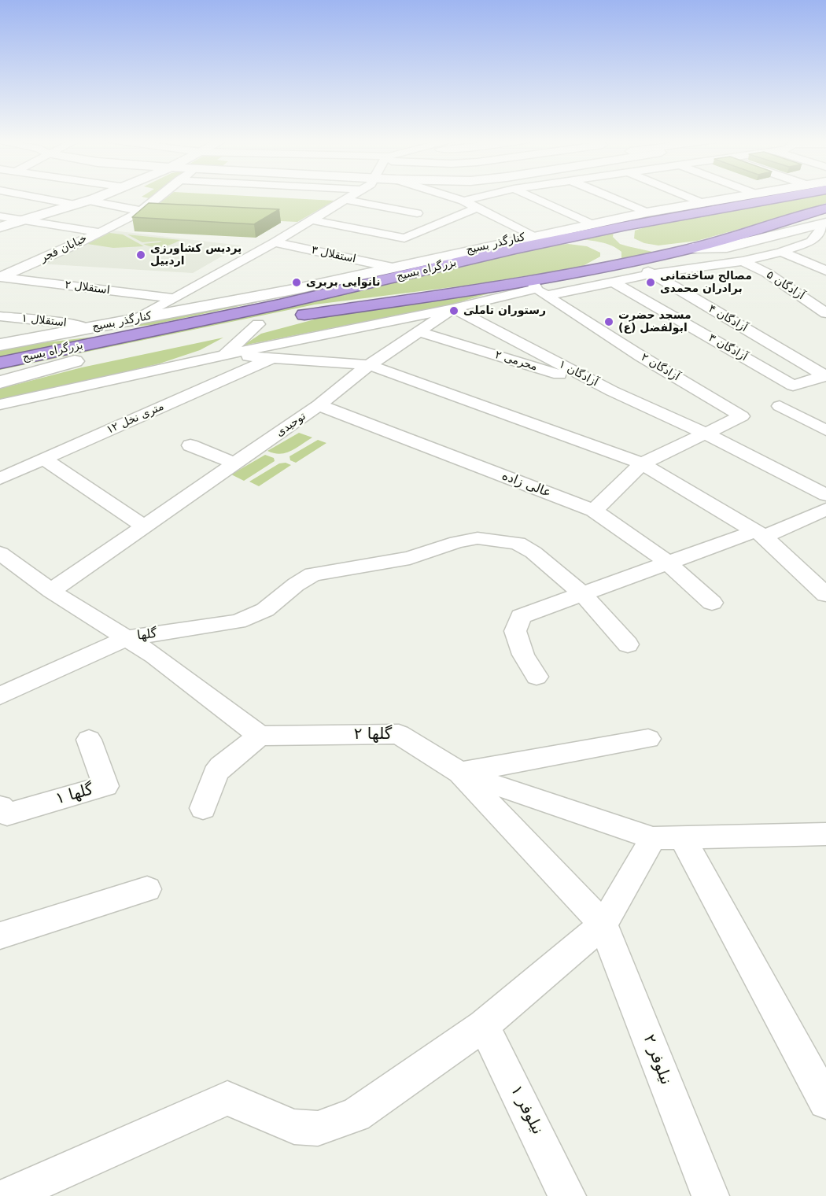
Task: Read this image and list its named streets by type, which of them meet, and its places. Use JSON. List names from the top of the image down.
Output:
{
  "streets": {
    "highway": ["بزرگراه بسیج"],
    "street": [
      "کنارگذر بسیج",
      "خیابان فجر",
      "استقلال ۳",
      "آزادگان ۵",
      "استقلال ۲",
      "آزادگان ۴",
      "استقلال ۱",
      "آزادگان ۳",
      "محرمی ۲",
      "آزادگان ۲",
      "آزادگان ۱",
      "۱۲ متری نخل",
      "توحیدی",
      "عالی زاده",
      "گلها",
      "گلها ۲",
      "گلها ۱",
      "نیلوفر ۲",
      "نیلوفر ۱"
    ]
  },
  "crossings": [
    ["کنارگذر بسیج", "استقلال ۳"],
    ["کنارگذر بسیج", "استقلال ۱"],
    ["خیابان فجر", "استقلال ۲"],
    ["بزرگراه بسیج", "آزادگان ۴"],
    ["بزرگراه بسیج", "آزادگان ۳"],
    ["بزرگراه بسیج", "آزادگان ۲"],
    ["بزرگراه بسیج", "توحیدی"],
    ["آزادگان ۴", "آزادگان ۳"],
    ["محرمی ۲", "آزادگان ۱"],
    ["محرمی ۲", "توحیدی"],
    ["آزادگان ۲", "آزادگان ۱"],
    ["آزادگان ۲", "توحیدی"],
    ["آزادگان ۱", "توحیدی"],
    ["۱۲ متری نخل", "توحیدی"],
    ["توحیدی", "عالی زاده"],
    ["گلها ۲", "نیلوفر ۲"]
  ],
  "places": [
    "پردیس کشاورزی اردبیل",
    "نانوایی بربری",
    "مصالح ساختمانی برادران محمدی",
    "رستوران تاملی",
    "مسجد حضرت ابولفضل (ع)"
  ]
}
